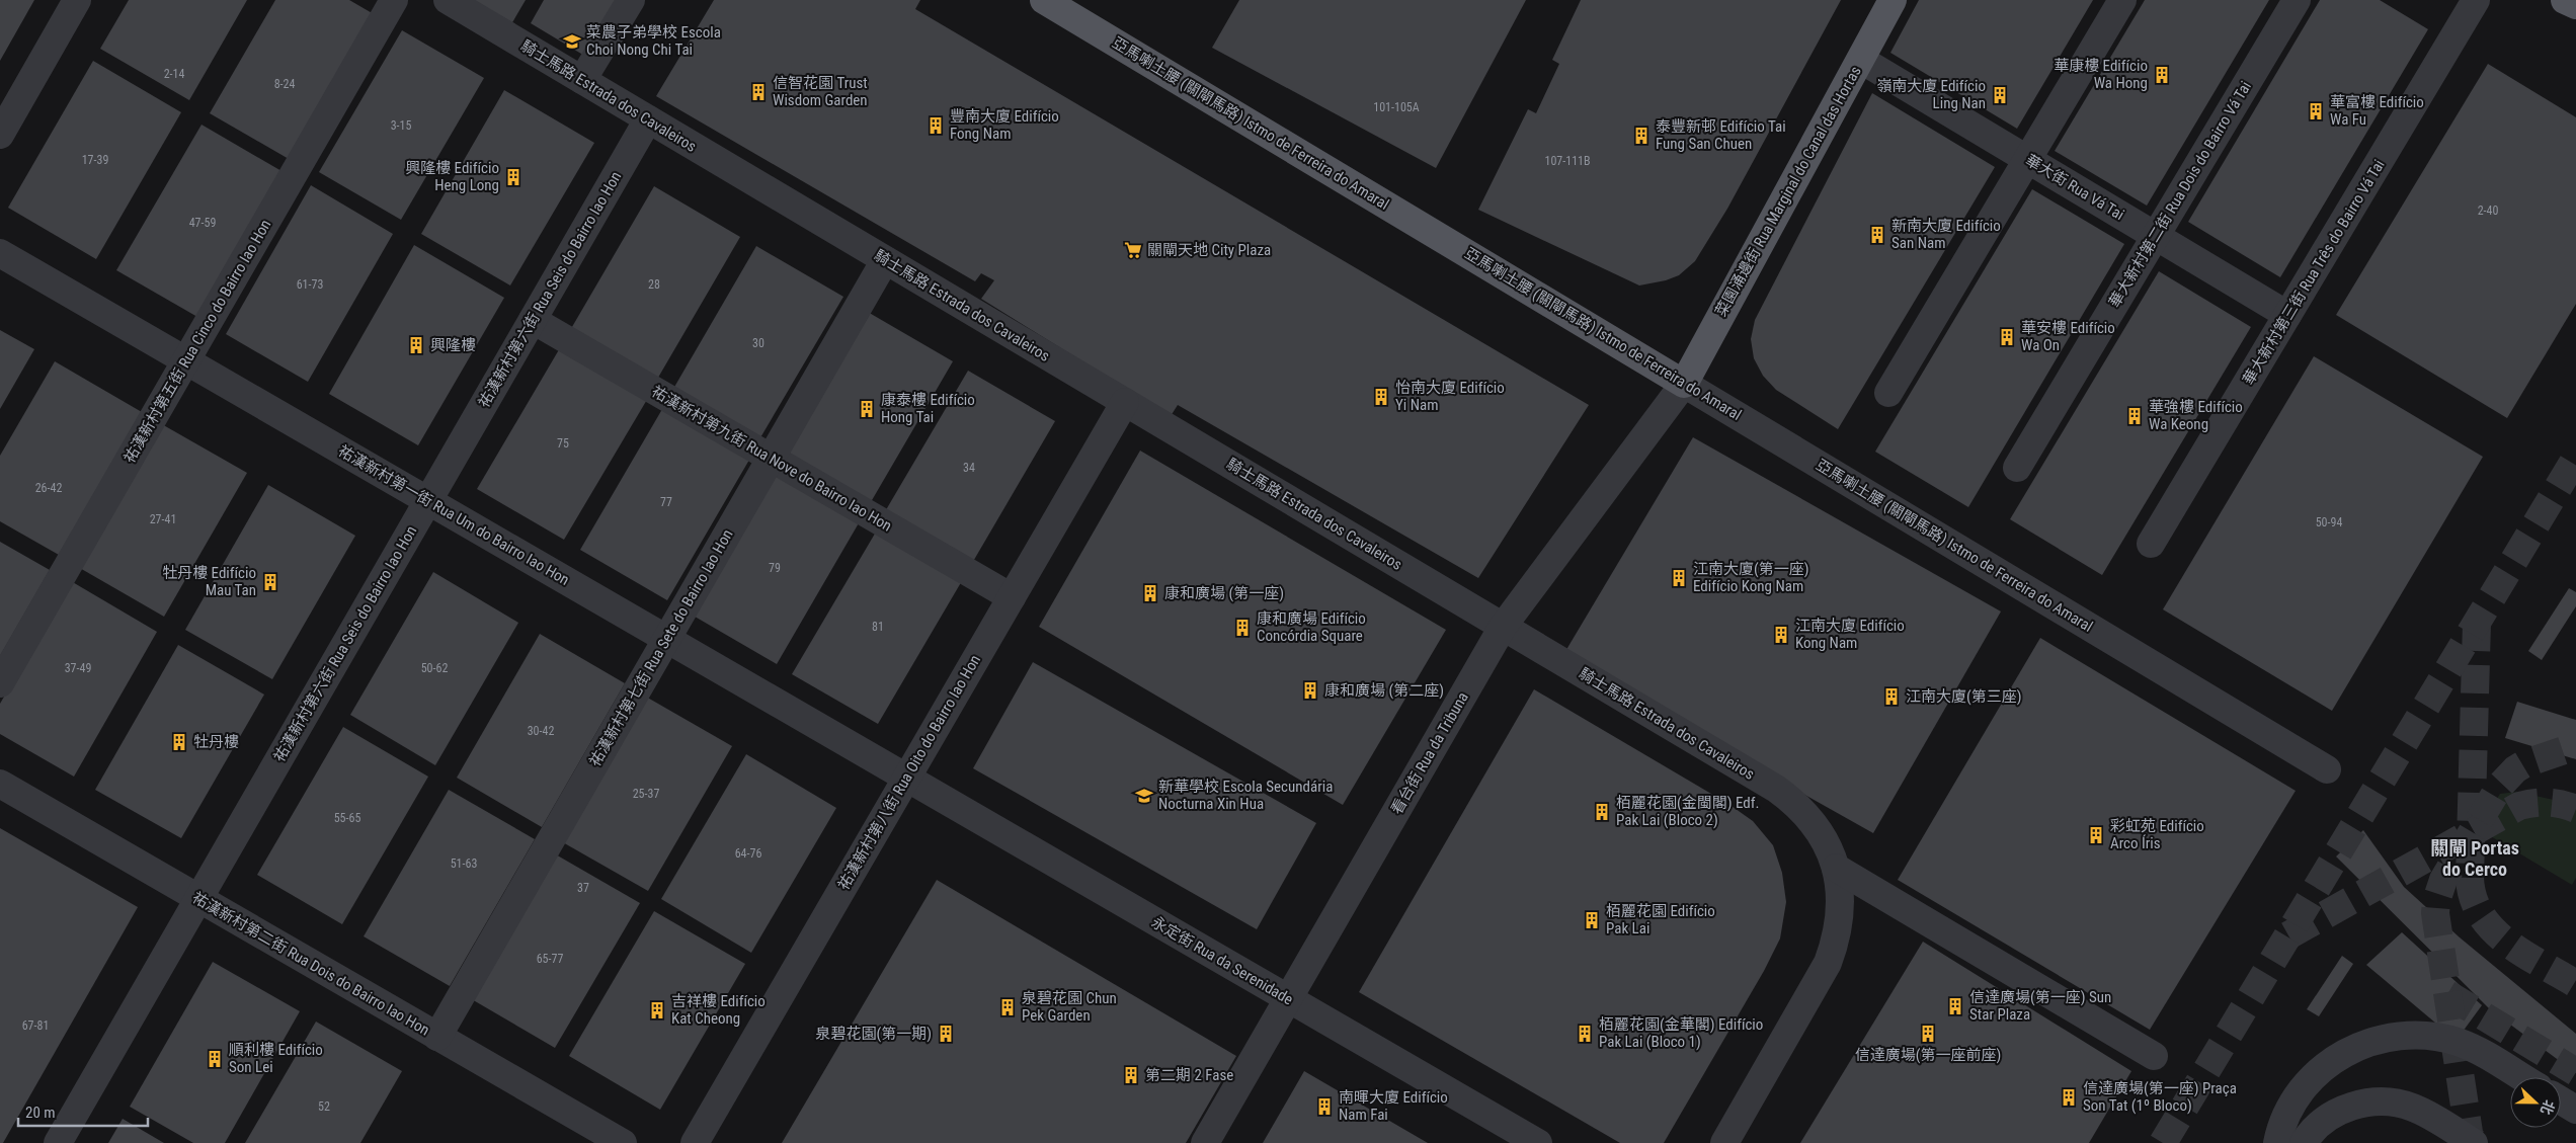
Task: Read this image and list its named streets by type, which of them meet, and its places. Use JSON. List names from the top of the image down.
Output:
{
  "streets": {
    "main road": ["亞馬喇土腰 (關閘馬路) Istmo de Ferreira do Amaral", "菜園涌邊街 Rua Marginal do Canal das Hortas"],
    "street": [
      "騎士馬路 Estrada dos Cavaleiros",
      "華大街 Rua Vá Tai",
      "華大新村第二街 Rua Dois do Bairro Vá Tai",
      "華大新村第三街 Rua Três do Bairro Vá Tai",
      "祐漢新村第六街 Rua Seis do Bairro Iao Hon",
      "祐漢新村第五街 Rua Cinco do Bairro Iao Hon",
      "祐漢新村第九街 Rua Nove do Bairro Iao Hon",
      "祐漢新村第一街 Rua Um do Bairro Iao Hon",
      "祐漢新村第七街 Rua Sete do Bairro Iao Hon",
      "看台街 Rua da Tribuna",
      "祐漢新村第八街 Rua Oito do Bairro Iao Hon",
      "永定街 Rua da Serenidade",
      "祐漢新村第二街 Rua Dois do Bairro Iao Hon"
    ]
  },
  "crossings": [
    ["騎士馬路 Estrada dos Cavaleiros", "祐漢新村第六街 Rua Seis do Bairro Iao Hon"],
    ["騎士馬路 Estrada dos Cavaleiros", "祐漢新村第七街 Rua Sete do Bairro Iao Hon"],
    ["騎士馬路 Estrada dos Cavaleiros", "看台街 Rua da Tribuna"],
    ["騎士馬路 Estrada dos Cavaleiros", "祐漢新村第八街 Rua Oito do Bairro Iao Hon"],
    ["亞馬喇土腰 (關閘馬路) Istmo de Ferreira do Amaral", "菜園涌邊街 Rua Marginal do Canal das Hortas"],
    ["亞馬喇土腰 (關閘馬路) Istmo de Ferreira do Amaral", "看台街 Rua da Tribuna"],
    ["華大街 Rua Vá Tai", "菜園涌邊街 Rua Marginal do Canal das Hortas"],
    ["華大街 Rua Vá Tai", "華大新村第二街 Rua Dois do Bairro Vá Tai"],
    ["華大街 Rua Vá Tai", "華大新村第三街 Rua Três do Bairro Vá Tai"],
    ["菜園涌邊街 Rua Marginal do Canal das Hortas", "看台街 Rua da Tribuna"],
    ["祐漢新村第六街 Rua Seis do Bairro Iao Hon", "祐漢新村第九街 Rua Nove do Bairro Iao Hon"],
    ["祐漢新村第六街 Rua Seis do Bairro Iao Hon", "祐漢新村第一街 Rua Um do Bairro Iao Hon"],
    ["祐漢新村第六街 Rua Seis do Bairro Iao Hon", "祐漢新村第二街 Rua Dois do Bairro Iao Hon"],
    ["祐漢新村第五街 Rua Cinco do Bairro Iao Hon", "祐漢新村第一街 Rua Um do Bairro Iao Hon"],
    ["祐漢新村第九街 Rua Nove do Bairro Iao Hon", "祐漢新村第七街 Rua Sete do Bairro Iao Hon"],
    ["祐漢新村第九街 Rua Nove do Bairro Iao Hon", "祐漢新村第八街 Rua Oito do Bairro Iao Hon"],
    ["祐漢新村第一街 Rua Um do Bairro Iao Hon", "祐漢新村第七街 Rua Sete do Bairro Iao Hon"],
    ["祐漢新村第一街 Rua Um do Bairro Iao Hon", "祐漢新村第八街 Rua Oito do Bairro Iao Hon"],
    ["祐漢新村第一街 Rua Um do Bairro Iao Hon", "永定街 Rua da Serenidade"],
    ["祐漢新村第七街 Rua Sete do Bairro Iao Hon", "祐漢新村第二街 Rua Dois do Bairro Iao Hon"],
    ["看台街 Rua da Tribuna", "永定街 Rua da Serenidade"],
    ["祐漢新村第八街 Rua Oito do Bairro Iao Hon", "永定街 Rua da Serenidade"]
  ],
  "districts": ["關閘 Portas do Cerco"],
  "places": {
    "school or university": ["菜農子弟學校 Escola Choi Nong Chi Tai", "新華學校 Escola Secundária Nocturna Xin Hua"],
    "building": [
      "華康樓 Edifício Wa Hong",
      "信智花園 Trust Wisdom Garden",
      "嶺南大廈 Edifício Ling Nan",
      "華富樓 Edifício Wa Fu",
      "豐南大廈 Edifício Fong Nam",
      "泰豐新邨 Edifício Tai Fung San Chuen",
      "興隆樓 Edifício Heng Long",
      "新南大廈 Edifício San Nam",
      "華安樓 Edifício Wa On",
      "興隆樓",
      "怡南大廈 Edifício Yi Nam",
      "康泰樓 Edifício Hong Tai",
      "華強樓 Edifício Wa Keong",
      "江南大廈(第一座) Edifício Kong Nam",
      "牡丹樓 Edifício Mau Tan",
      "康和廣場 (第一座)",
      "康和廣場 Edifício Concórdia Square",
      "江南大廈 Edifício Kong Nam",
      "康和廣場 (第二座)",
      "江南大廈(第三座)",
      "牡丹樓",
      "栢麗花園(金閩閣) Edf. Pak Lai (Bloco 2)",
      "彩虹苑 Edifício Arco Íris",
      "栢麗花園 Edifício Pak Lai",
      "信達廣場(第一座) Sun Star Plaza",
      "泉碧花園 Chun Pek Garden",
      "吉祥樓 Edifício Kat Cheong",
      "泉碧花園(第一期)",
      "栢麗花園(金華閣) Edifício Pak Lai (Bloco 1)",
      "信達廣場(第一座前座)",
      "順利樓 Edifício Son Lei",
      "第二期 2 Fase",
      "信達廣場(第一座) Praça Son Tat (1º Bloco)",
      "南暉大廈 Edifício Nam Fai"
    ],
    "supermarket": ["關閘天地 City Plaza"]
  },
  "house_numbers": [
    "2-14",
    "8-24",
    "101-105A",
    "3-15",
    "17-39",
    "107-111B",
    "2-40",
    "47-59",
    "61-73",
    "28",
    "30",
    "75",
    "34",
    "26-42",
    "77",
    "27-41",
    "50-94",
    "79",
    "81",
    "37-49",
    "50-62",
    "30-42",
    "25-37",
    "55-65",
    "64-76",
    "51-63",
    "37",
    "65-77",
    "67-81",
    "52"
  ],
  "scale_bar": "20 m",
  "north": "right"
}
